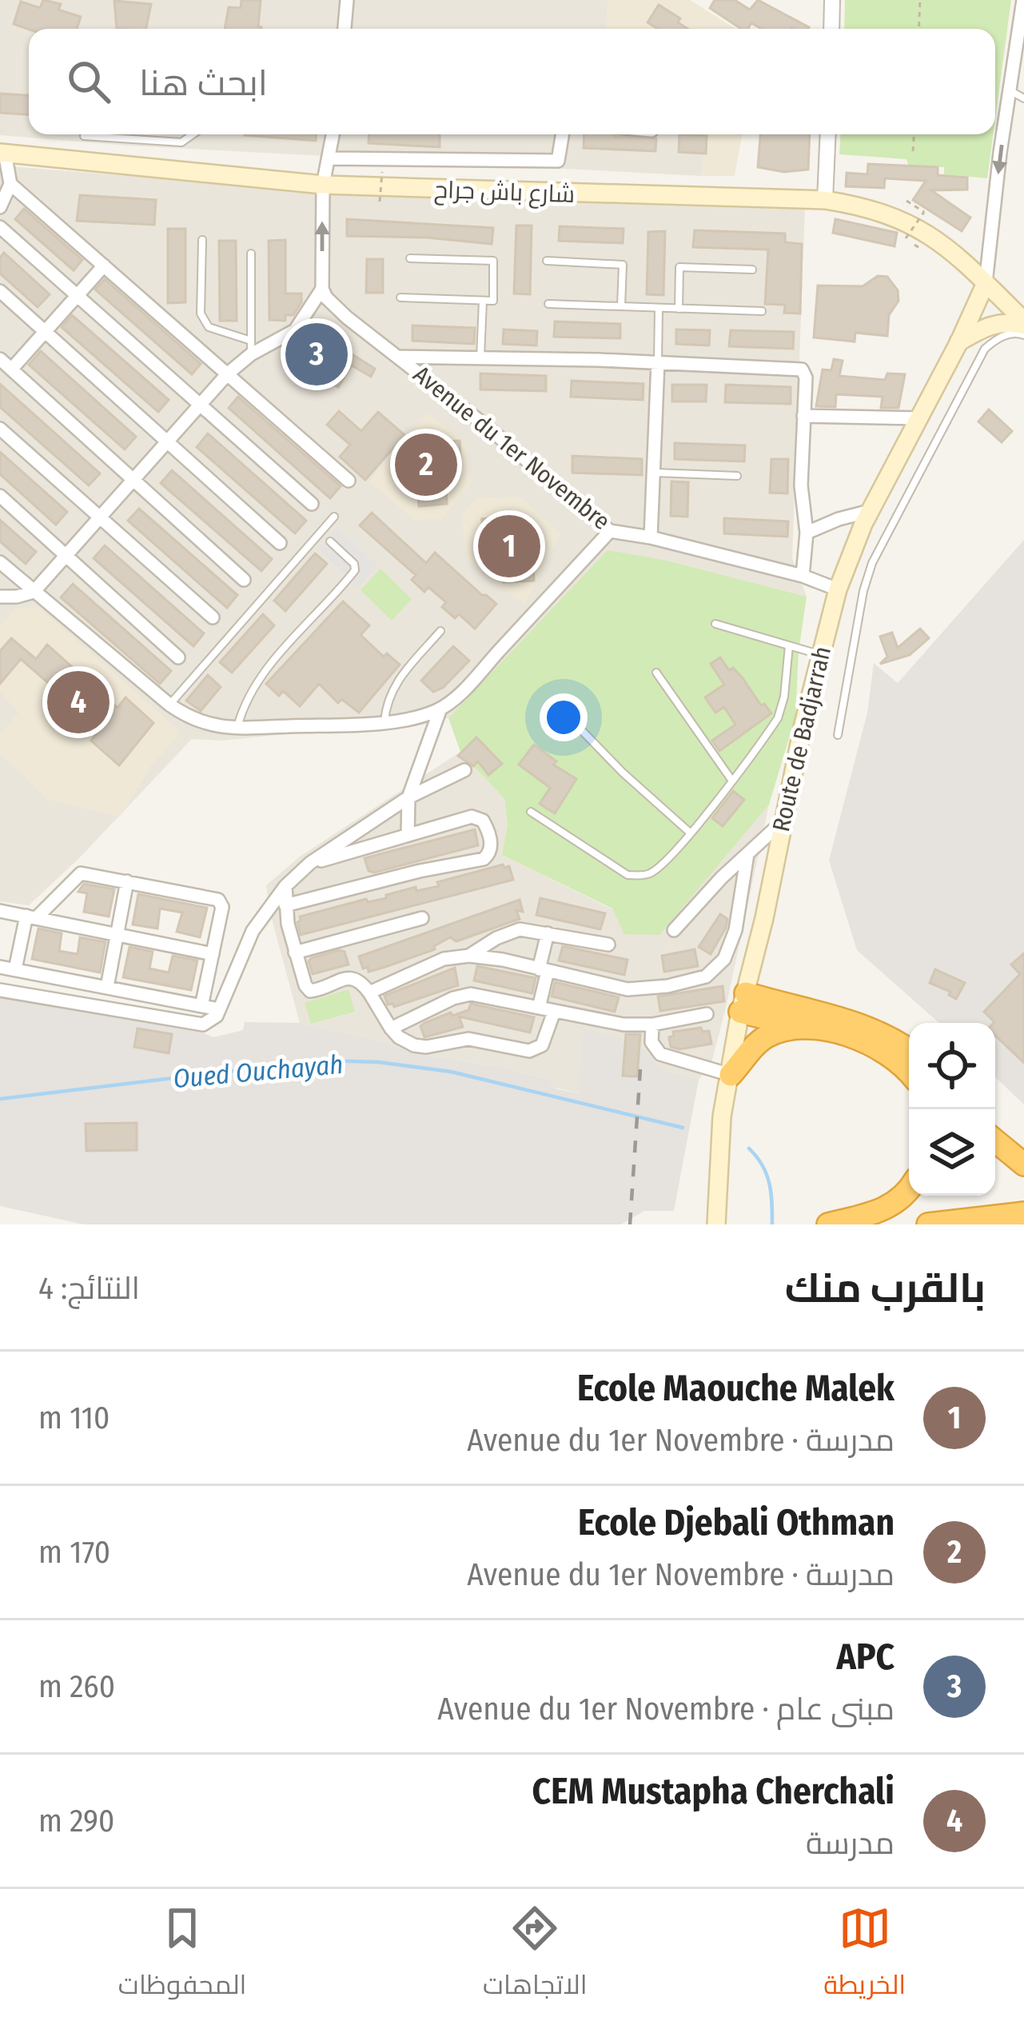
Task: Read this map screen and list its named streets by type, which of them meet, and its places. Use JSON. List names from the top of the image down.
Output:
{
  "streets": {
    "main road": ["شارع باش جراح", "Route de Badjarrah"],
    "street": ["Avenue du 1er Novembre"]
  },
  "crossings": [
    ["شارع باش جراح", "Route de Badjarrah"],
    ["Avenue du 1er Novembre", "Route de Badjarrah"]
  ],
  "water": ["Oued Ouchayah"],
  "page": {
    "search": "ابحث هنا",
    "pins": [
      "3",
      "2",
      "1",
      "4"
    ],
    "heading": ["بالقرب منك", "النتائج: 4"],
    "list": [
      {
        "mark": "1",
        "name": "Ecole Maouche Malek",
        "note": "مدرسة · Avenue du 1er Novembre",
        "value": "110 m"
      },
      {
        "mark": "2",
        "name": "Ecole Djebali Othman",
        "note": "مدرسة · Avenue du 1er Novembre",
        "value": "170 m"
      },
      {
        "mark": "3",
        "name": "APC",
        "note": "مبنى عام · Avenue du 1er Novembre",
        "value": "260 m"
      },
      {
        "mark": "4",
        "name": "CEM Mustapha Cherchali",
        "note": "مدرسة",
        "value": "290 m"
      }
    ],
    "nav": ["الخريطة", "الاتجاهات", "المحفوظات"]
  }
}
